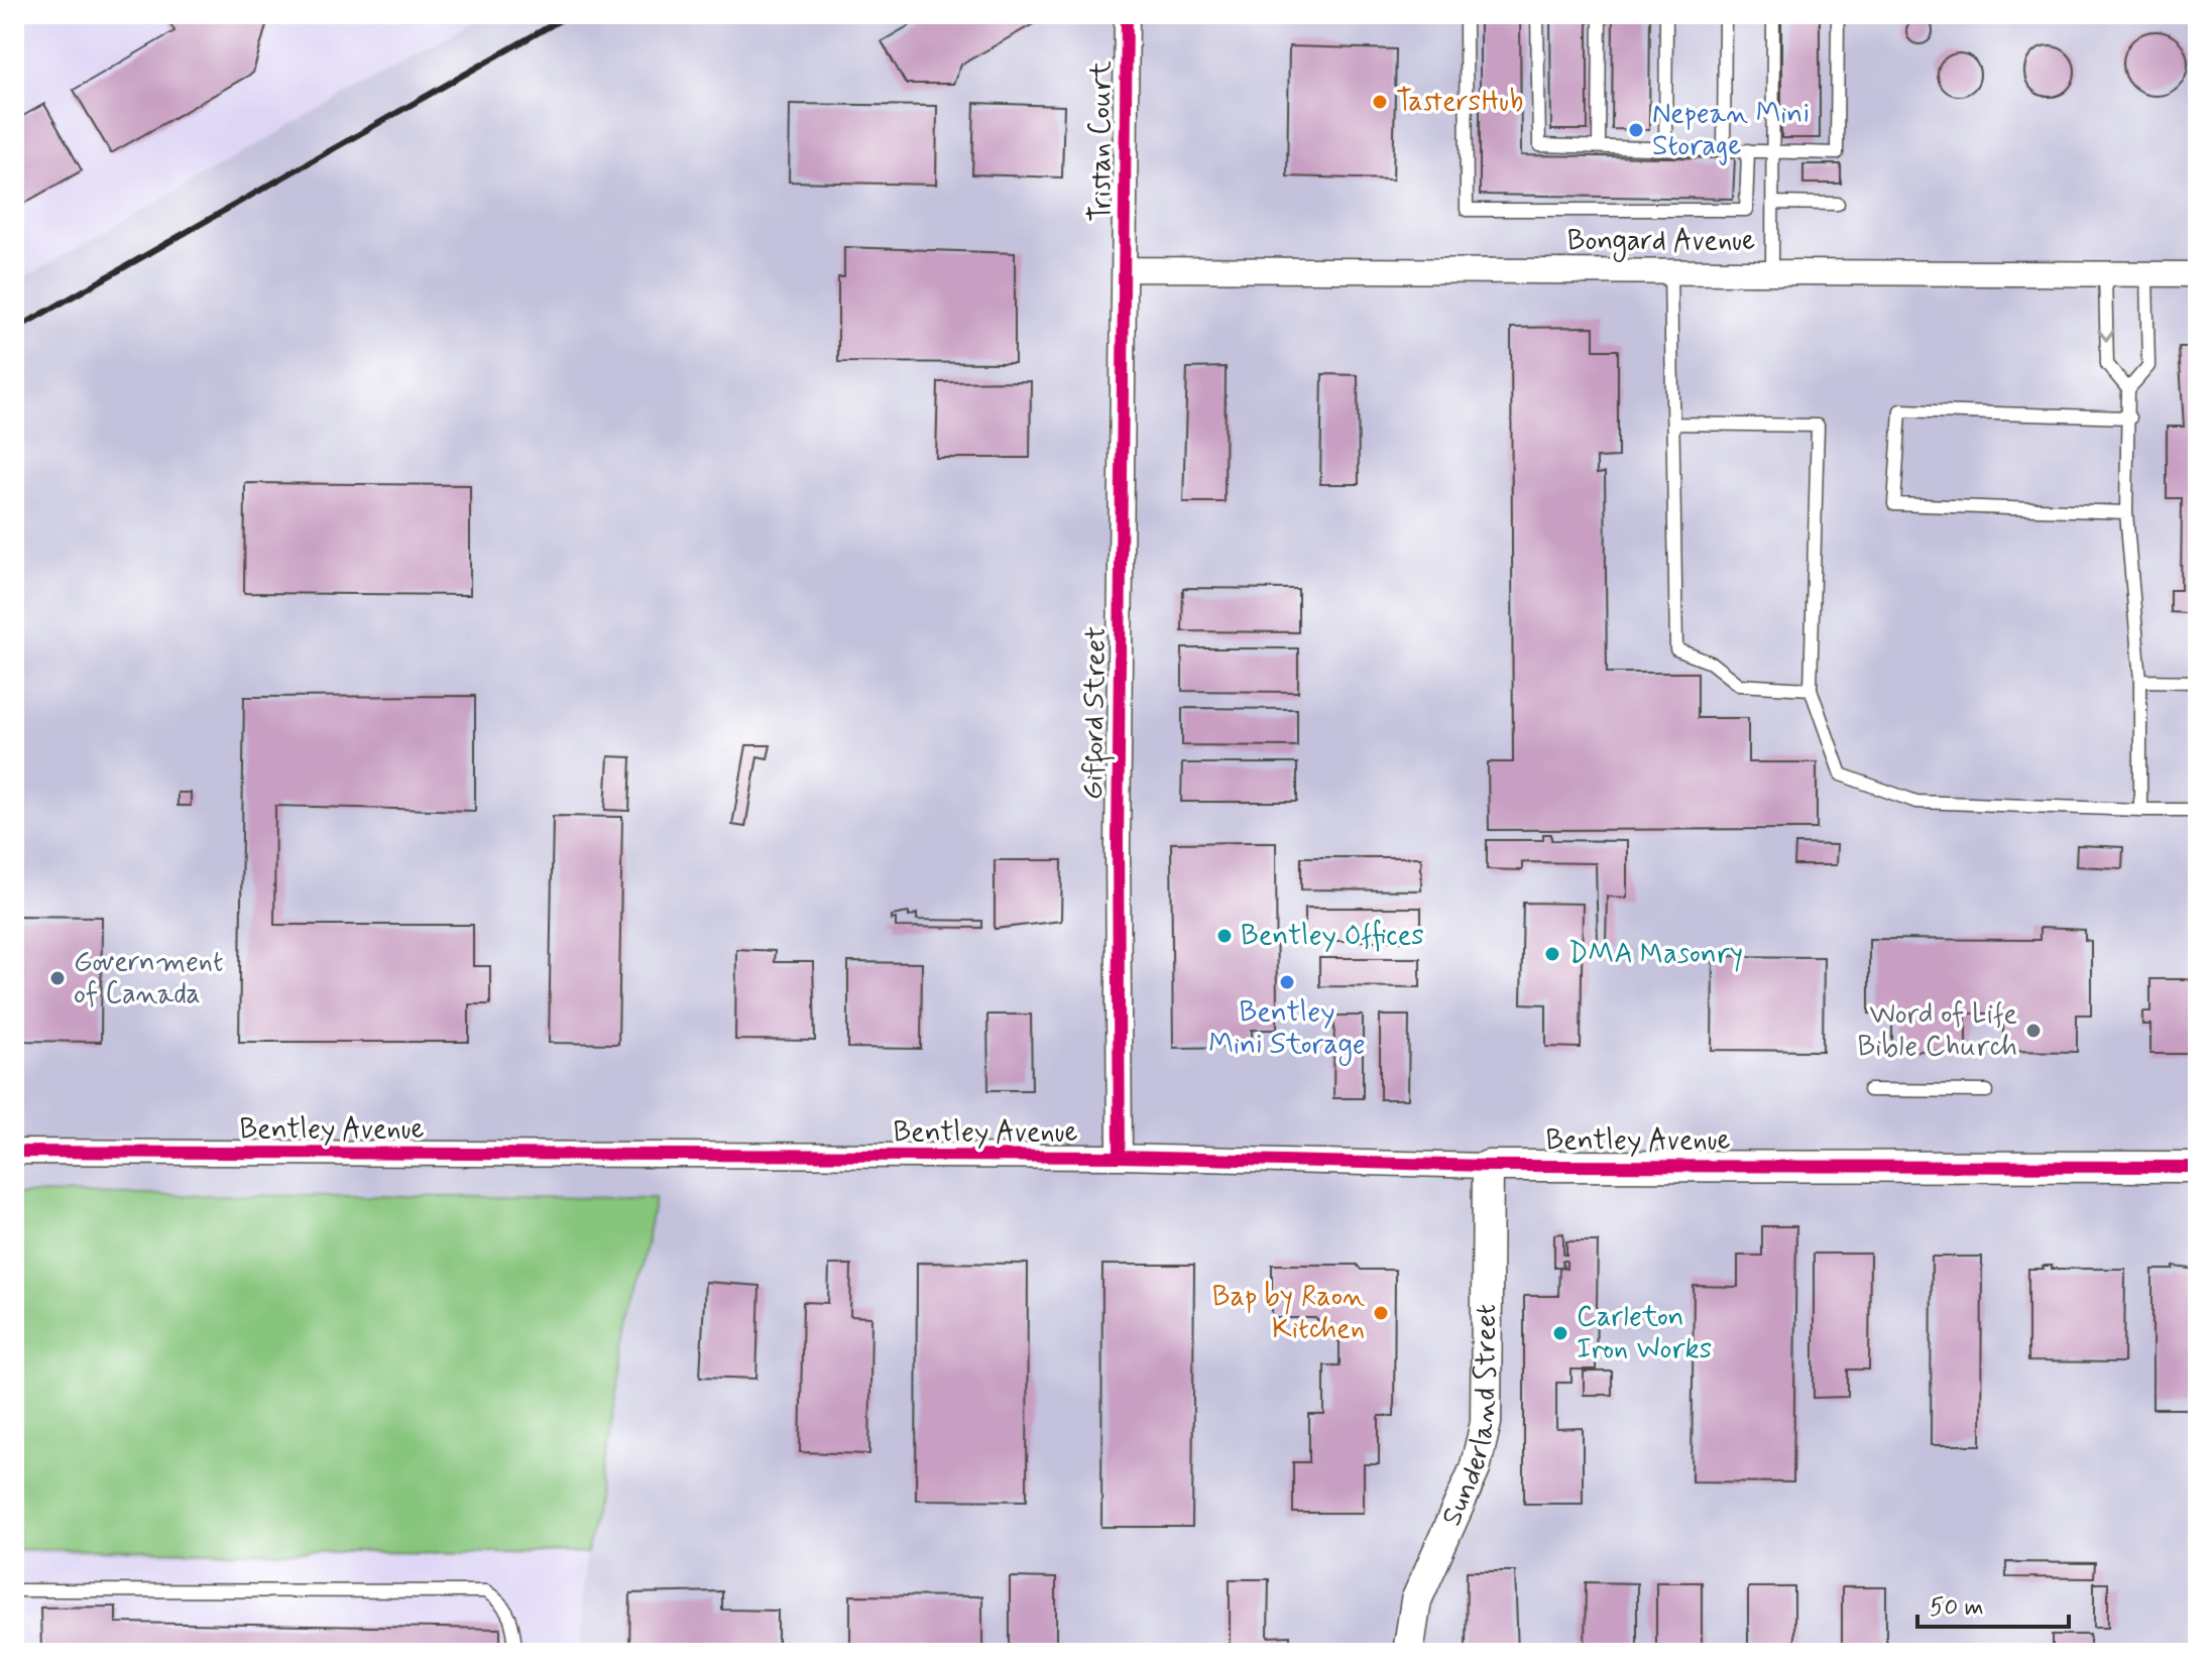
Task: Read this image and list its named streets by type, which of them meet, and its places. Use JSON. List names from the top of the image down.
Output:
{
  "streets": {
    "street": [
      "Tristan Court",
      "Bongard Avenue",
      "Gifford Street",
      "Bentley Avenue",
      "Sunderland Street"
    ]
  },
  "crossings": [
    ["Tristan Court", "Bongard Avenue"],
    ["Tristan Court", "Gifford Street"],
    ["Bongard Avenue", "Gifford Street"],
    ["Gifford Street", "Bentley Avenue"],
    ["Bentley Avenue", "Sunderland Street"]
  ],
  "places": [
    "TastersHub",
    "Nepean Mini Storage",
    "Bentley Offices",
    "DMA Masonry",
    "Government of Canada",
    "Bentley Mini Storage",
    "Word of Life Bible Church",
    "Bap by Raon Kitchen",
    "Carleton Iron Works"
  ],
  "scale_bar": "50 m"
}
